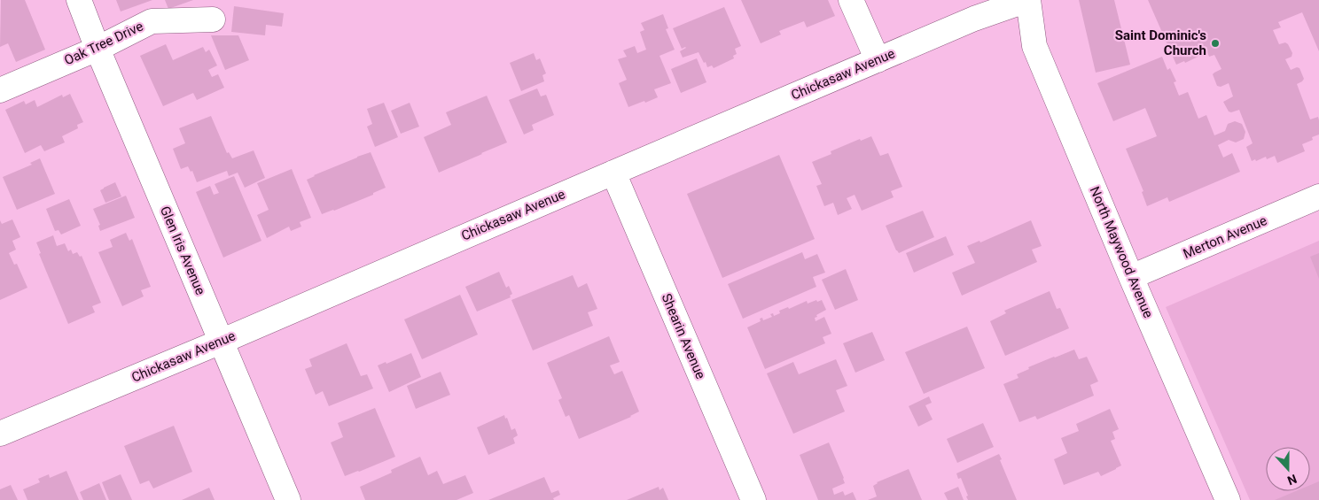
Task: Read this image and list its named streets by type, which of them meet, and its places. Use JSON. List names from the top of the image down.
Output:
{
  "streets": {
    "street": [
      "Oak Tree Drive",
      "Chickasaw Avenue",
      "Merton Avenue",
      "Glen Iris Avenue",
      "North Maywood Avenue",
      "Shearin Avenue"
    ]
  },
  "crossings": [
    ["Oak Tree Drive", "Glen Iris Avenue"],
    ["Chickasaw Avenue", "Glen Iris Avenue"],
    ["Chickasaw Avenue", "North Maywood Avenue"],
    ["Chickasaw Avenue", "Shearin Avenue"],
    ["Merton Avenue", "North Maywood Avenue"]
  ],
  "places": ["Saint Dominic's Church"],
  "north": "bottom"
}
